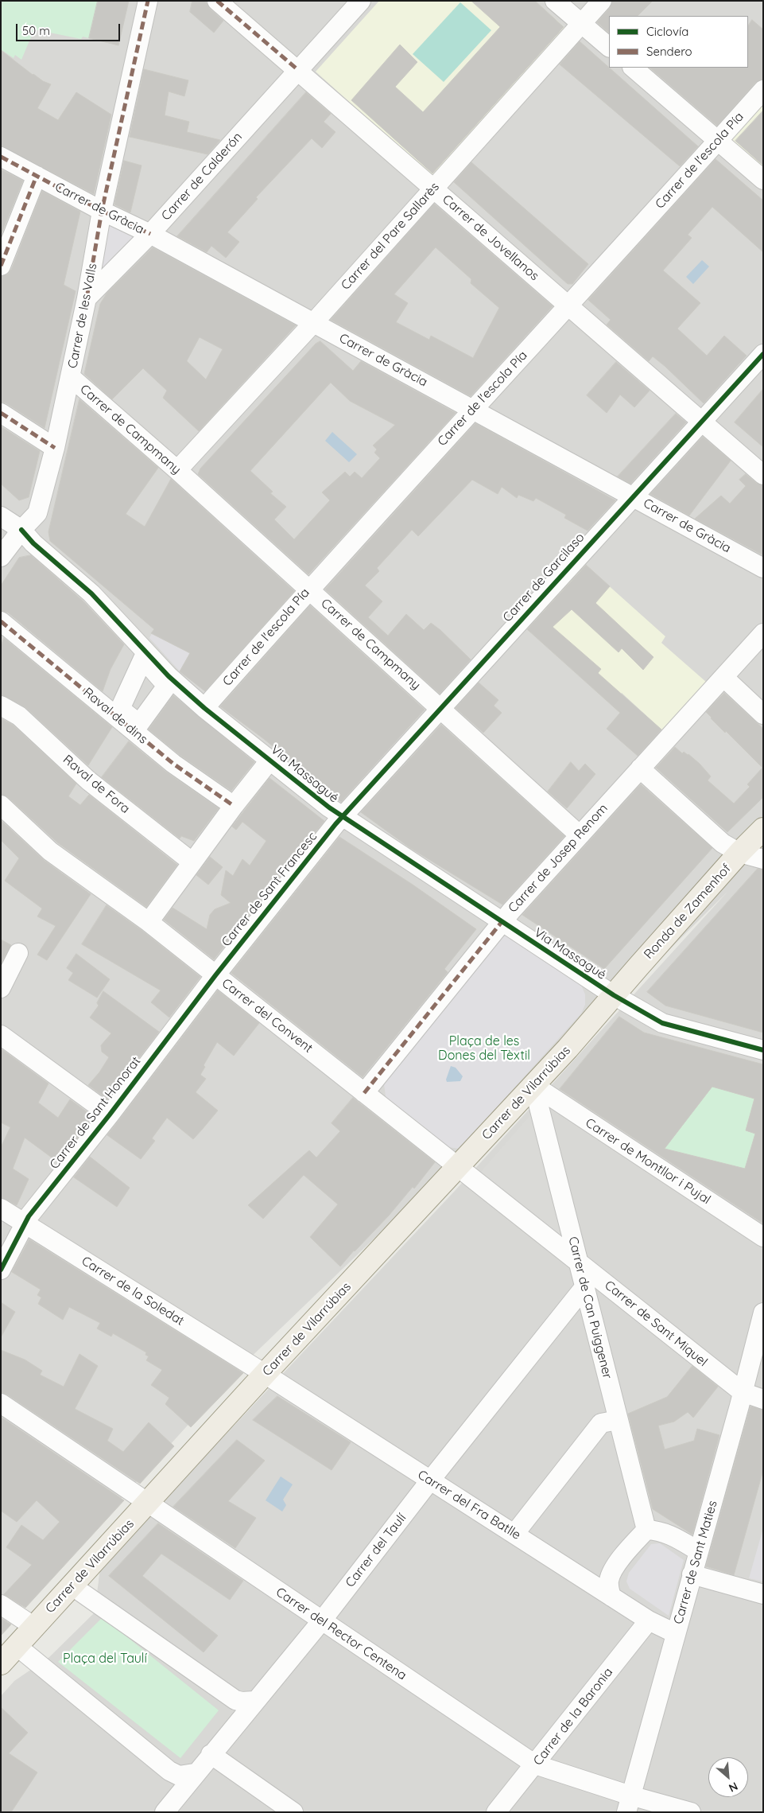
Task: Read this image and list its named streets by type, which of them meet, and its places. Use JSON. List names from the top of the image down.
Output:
{
  "streets": {
    "main road": ["Ronda de Zamenhof", "Carrer de Vilarrúbias"],
    "street": [
      "Carrer de l'escola Pía",
      "Carrer de Calderón",
      "Carrer de Gràcia",
      "Carrer del Pare Sallarès",
      "Carrer de Jovellanos",
      "Carrer de les Valls",
      "Carrer de Campmany",
      "Carrer de Garcilaso",
      "Raval de dins",
      "Via Massagué",
      "Raval de Fora",
      "Carrer de Josep Renom",
      "Carrer de Sant Francesc",
      "Carrer del Convent",
      "Carrer de Sant Honorat",
      "Carrer de Montllor i Pujal",
      "Carrer de la Soledat",
      "Carrer de Can Puiggener",
      "Carrer de Sant Miquel",
      "Carrer del Fra Batlle",
      "Carrer del Taulí",
      "Carrer de Sant Maties",
      "Carrer del Rector Centena",
      "Carrer de la Baronia"
    ]
  },
  "crossings": [
    ["Carrer de l'escola Pía", "Carrer de Gràcia"],
    ["Carrer de l'escola Pía", "Carrer de Jovellanos"],
    ["Carrer de l'escola Pía", "Carrer de Campmany"],
    ["Carrer de l'escola Pía", "Via Massagué"],
    ["Carrer de Calderón", "Carrer de Gràcia"],
    ["Carrer de Calderón", "Carrer de Jovellanos"],
    ["Carrer de Calderón", "Carrer de les Valls"],
    ["Carrer de Gràcia", "Carrer del Pare Sallarès"],
    ["Carrer de Gràcia", "Carrer de les Valls"],
    ["Carrer de Gràcia", "Carrer de Garcilaso"],
    ["Carrer del Pare Sallarès", "Carrer de Jovellanos"],
    ["Carrer del Pare Sallarès", "Carrer de Campmany"],
    ["Carrer de Jovellanos", "Carrer de Garcilaso"],
    ["Carrer de les Valls", "Carrer de Campmany"],
    ["Carrer de les Valls", "Via Massagué"],
    ["Carrer de Campmany", "Carrer de Garcilaso"],
    ["Carrer de Campmany", "Carrer de Josep Renom"],
    ["Carrer de Garcilaso", "Via Massagué"],
    ["Carrer de Garcilaso", "Carrer de Sant Francesc"],
    ["Via Massagué", "Carrer de Josep Renom"],
    ["Via Massagué", "Carrer de Sant Francesc"],
    ["Via Massagué", "Ronda de Zamenhof"],
    ["Via Massagué", "Carrer de Vilarrúbias"],
    ["Carrer de Josep Renom", "Carrer del Convent"],
    ["Carrer de Sant Francesc", "Carrer del Convent"],
    ["Carrer de Sant Francesc", "Carrer de Sant Honorat"],
    ["Ronda de Zamenhof", "Carrer de Vilarrúbias"],
    ["Carrer del Convent", "Carrer de Vilarrúbias"],
    ["Carrer del Convent", "Carrer de Sant Honorat"],
    ["Carrer del Convent", "Carrer de Sant Miquel"],
    ["Carrer de Vilarrúbias", "Carrer de Montllor i Pujal"],
    ["Carrer de Vilarrúbias", "Carrer de la Soledat"],
    ["Carrer de Vilarrúbias", "Carrer de Can Puiggener"],
    ["Carrer de Vilarrúbias", "Carrer de Sant Miquel"],
    ["Carrer de Vilarrúbias", "Carrer del Fra Batlle"],
    ["Carrer de Vilarrúbias", "Carrer del Rector Centena"],
    ["Carrer de Sant Honorat", "Carrer de la Soledat"],
    ["Carrer de Montllor i Pujal", "Carrer de Can Puiggener"],
    ["Carrer de la Soledat", "Carrer del Fra Batlle"],
    ["Carrer de Can Puiggener", "Carrer de Sant Miquel"],
    ["Carrer de Can Puiggener", "Carrer del Taulí"],
    ["Carrer de Sant Miquel", "Carrer de Sant Maties"],
    ["Carrer del Fra Batlle", "Carrer del Taulí"],
    ["Carrer del Fra Batlle", "Carrer de Sant Maties"],
    ["Carrer del Fra Batlle", "Carrer de la Baronia"],
    ["Carrer del Taulí", "Carrer del Rector Centena"],
    ["Carrer de Sant Maties", "Carrer del Rector Centena"],
    ["Carrer del Rector Centena", "Carrer de la Baronia"]
  ],
  "parks": ["Plaça de les Dones del Tèxtil", "Plaça del Taulí"],
  "legend": ["Ciclovía", "Sendero"],
  "scale_bar": "50 m",
  "north": "bottom right"
}
